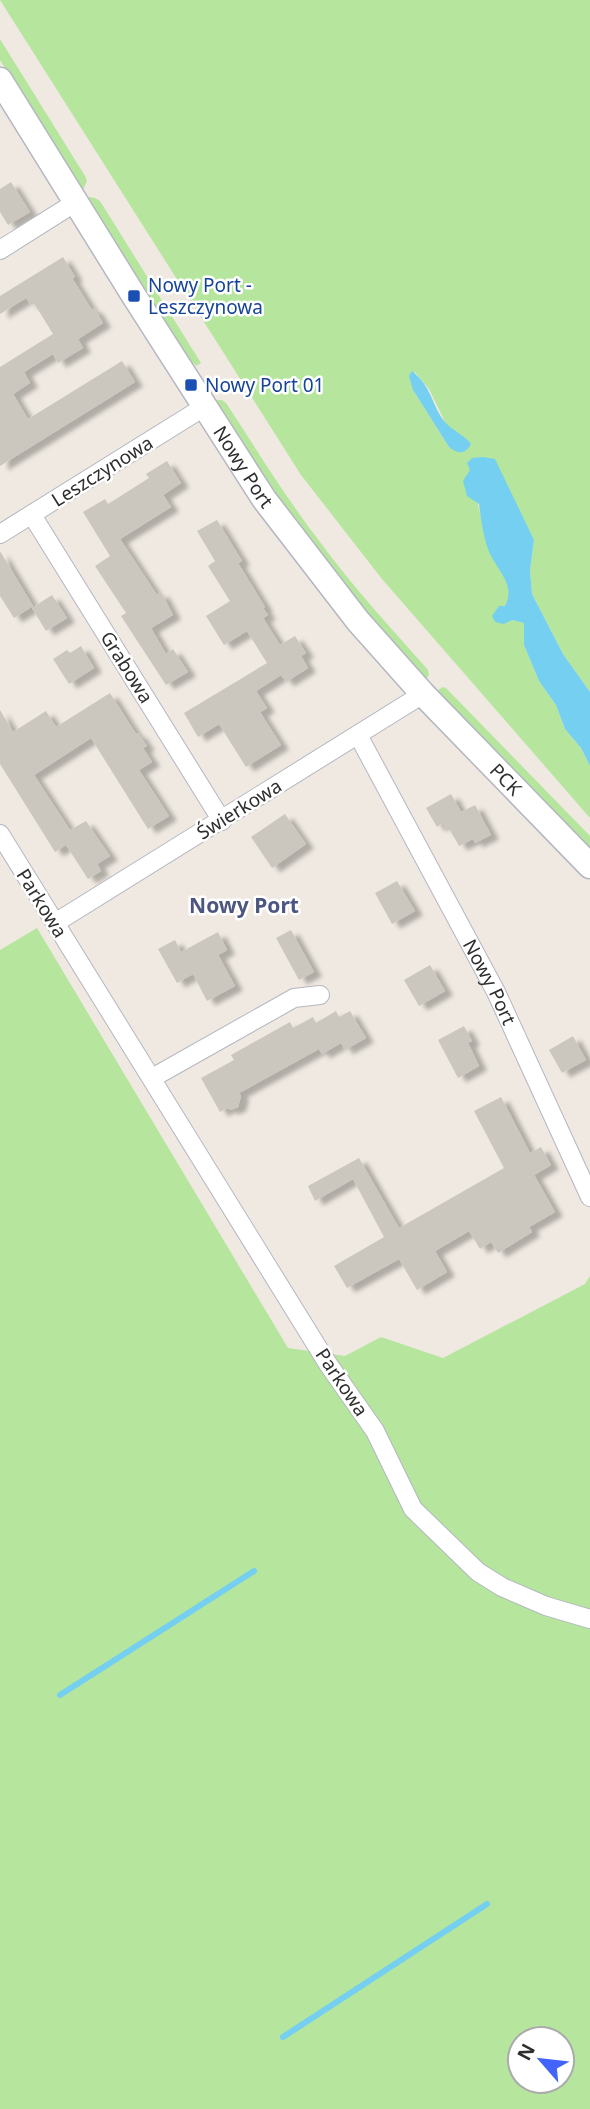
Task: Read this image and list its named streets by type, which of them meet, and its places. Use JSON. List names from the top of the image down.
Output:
{
  "streets": {
    "street": [
      "Nowy Port",
      "Leszczynowa",
      "Grabowa",
      "PCK",
      "Świerkowa",
      "Parkowa"
    ]
  },
  "crossings": [
    ["Nowy Port", "Leszczynowa"],
    ["Nowy Port", "PCK"],
    ["Nowy Port", "Świerkowa"],
    ["Leszczynowa", "Grabowa"],
    ["Grabowa", "Świerkowa"],
    ["PCK", "Świerkowa"],
    ["Świerkowa", "Parkowa"]
  ],
  "districts": ["Nowy Port"],
  "places": {
    "transit": ["Nowy Port - Leszczynowa", "Nowy Port 01"]
  },
  "north": "top left"
}
